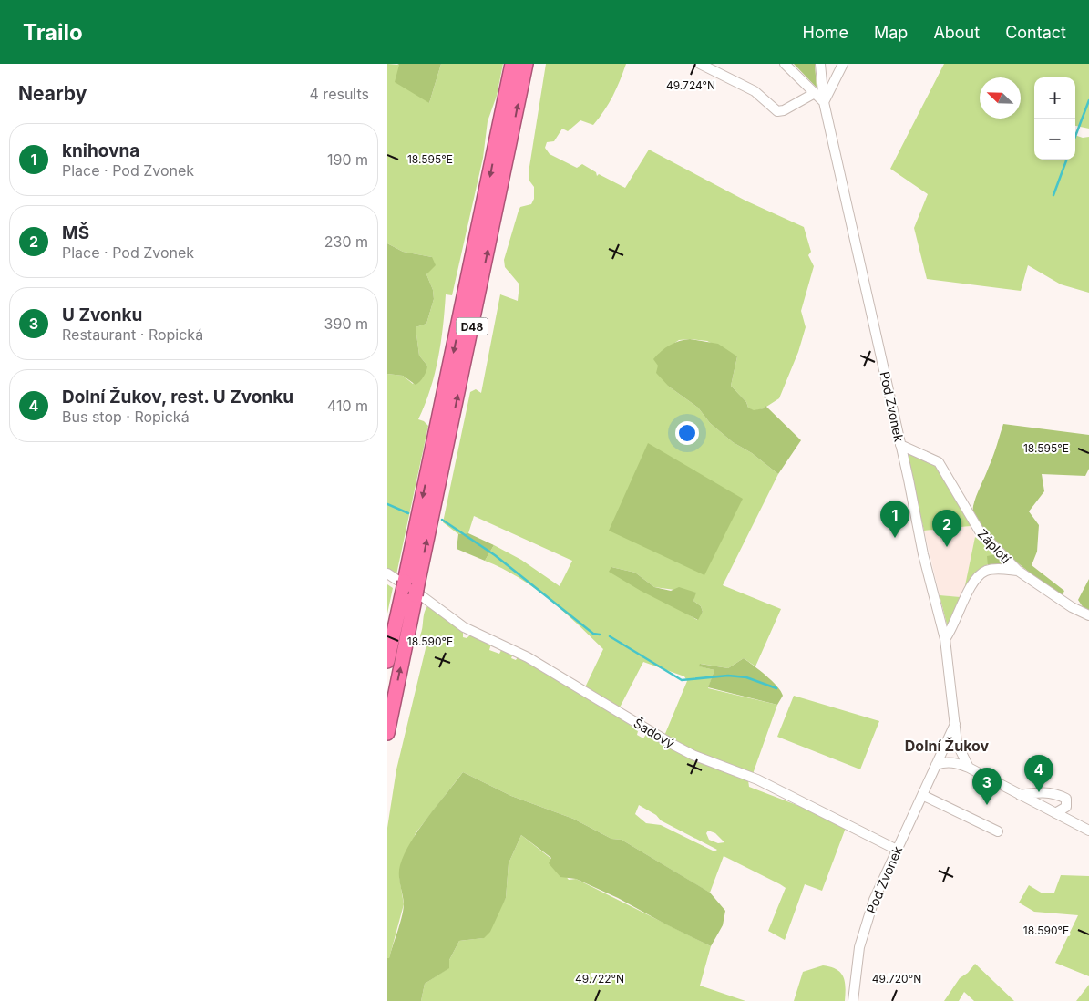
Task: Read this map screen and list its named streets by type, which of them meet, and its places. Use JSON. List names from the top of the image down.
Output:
{
  "streets": {
    "highway": ["D48"],
    "street": ["Pod Zvonek", "Záplotí", "Šadový"]
  },
  "crossings": [
    ["D48", "Šadový"],
    ["Pod Zvonek", "Záplotí"],
    ["Pod Zvonek", "Šadový"]
  ],
  "districts": ["Dolní Žukov"],
  "north": "top left",
  "page": {
    "header": "Trailo",
    "nav": [
      "Home",
      "Map",
      "About",
      "Contact"
    ],
    "heading": ["Nearby", "4 results"],
    "map_buttons": ["+", "−"],
    "list": [
      {
        "mark": "1",
        "name": "knihovna",
        "note": "Place · Pod Zvonek",
        "value": "190 m"
      },
      {
        "mark": "2",
        "name": "MŠ",
        "note": "Place · Pod Zvonek",
        "value": "230 m"
      },
      {
        "mark": "3",
        "name": "U Zvonku",
        "note": "Restaurant · Ropická",
        "value": "390 m"
      },
      {
        "mark": "4",
        "name": "Dolní Žukov, rest. U Zvonku",
        "note": "Bus stop · Ropická",
        "value": "410 m"
      }
    ],
    "pins": [
      "1",
      "2",
      "4",
      "3"
    ]
  },
  "coordinates": [
    "49.724°N",
    "18.595°E",
    "18.590°E",
    "49.722°N",
    "49.720°N"
  ]
}
